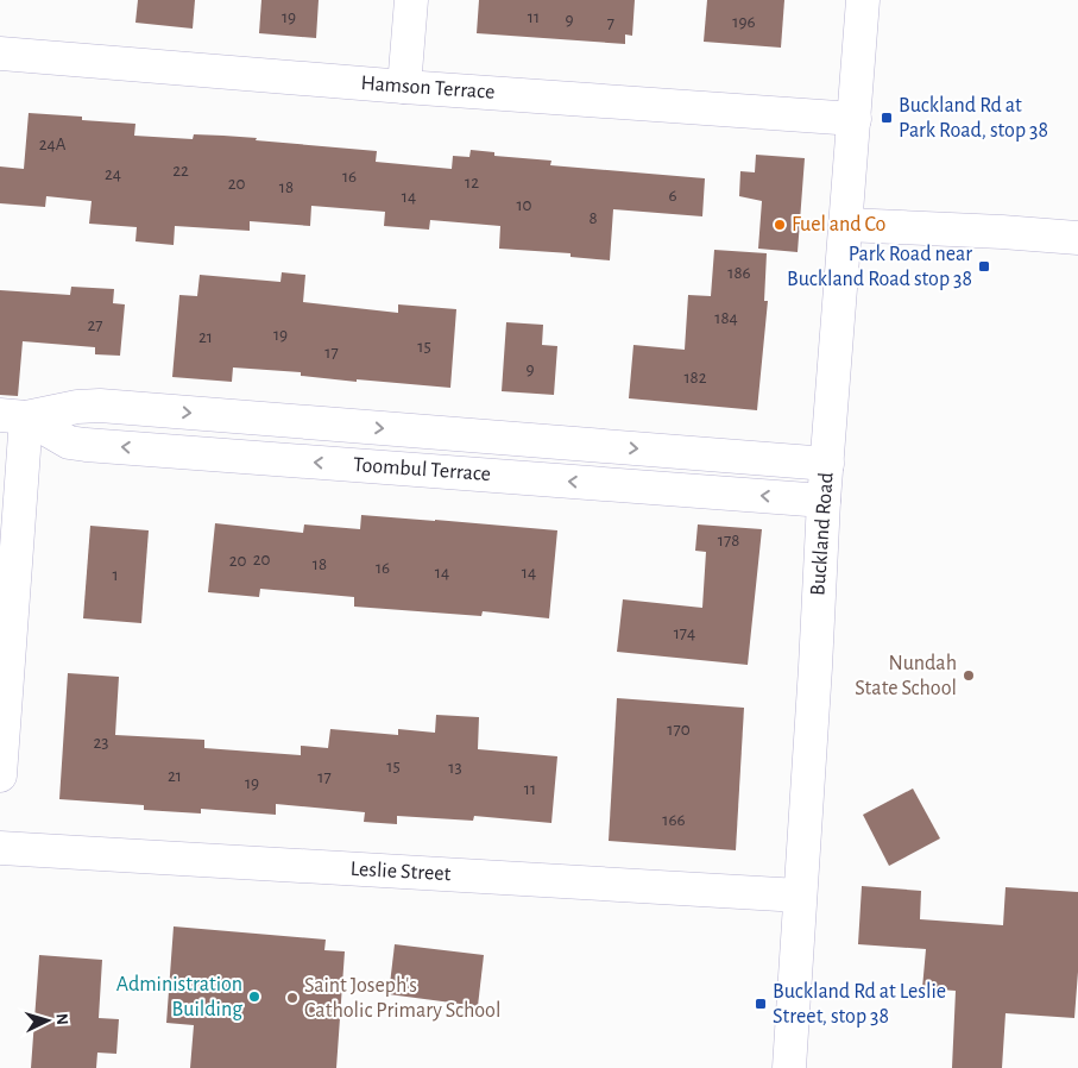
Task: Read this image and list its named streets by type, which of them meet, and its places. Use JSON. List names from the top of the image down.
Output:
{
  "streets": {
    "street": [
      "Hamson Terrace",
      "Toombul Terrace",
      "Buckland Road",
      "Leslie Street"
    ]
  },
  "crossings": [
    ["Hamson Terrace", "Buckland Road"],
    ["Toombul Terrace", "Buckland Road"],
    ["Buckland Road", "Leslie Street"]
  ],
  "places": {
    "transit": ["Buckland Rd at Park Road, stop 38", "Park Road near Buckland Road stop 38", "Buckland Rd at Leslie Street, stop 38"],
    "other": [
      "Fuel and Co",
      "Nundah State School",
      "Administration Building",
      "Saint Joseph's Catholic Primary School"
    ]
  },
  "house_numbers": [
    "19",
    "11",
    "9",
    "196",
    "7",
    "24A",
    "22",
    "24",
    "16",
    "12",
    "20",
    "18",
    "6",
    "14",
    "10",
    "8",
    "186",
    "184",
    "27",
    "19",
    "21",
    "15",
    "17",
    "9",
    "182",
    "178",
    "20",
    "20",
    "18",
    "16",
    "14",
    "14",
    "1",
    "174",
    "170",
    "23",
    "15",
    "13",
    "21",
    "17",
    "19",
    "11",
    "166"
  ],
  "north": "right"
}
